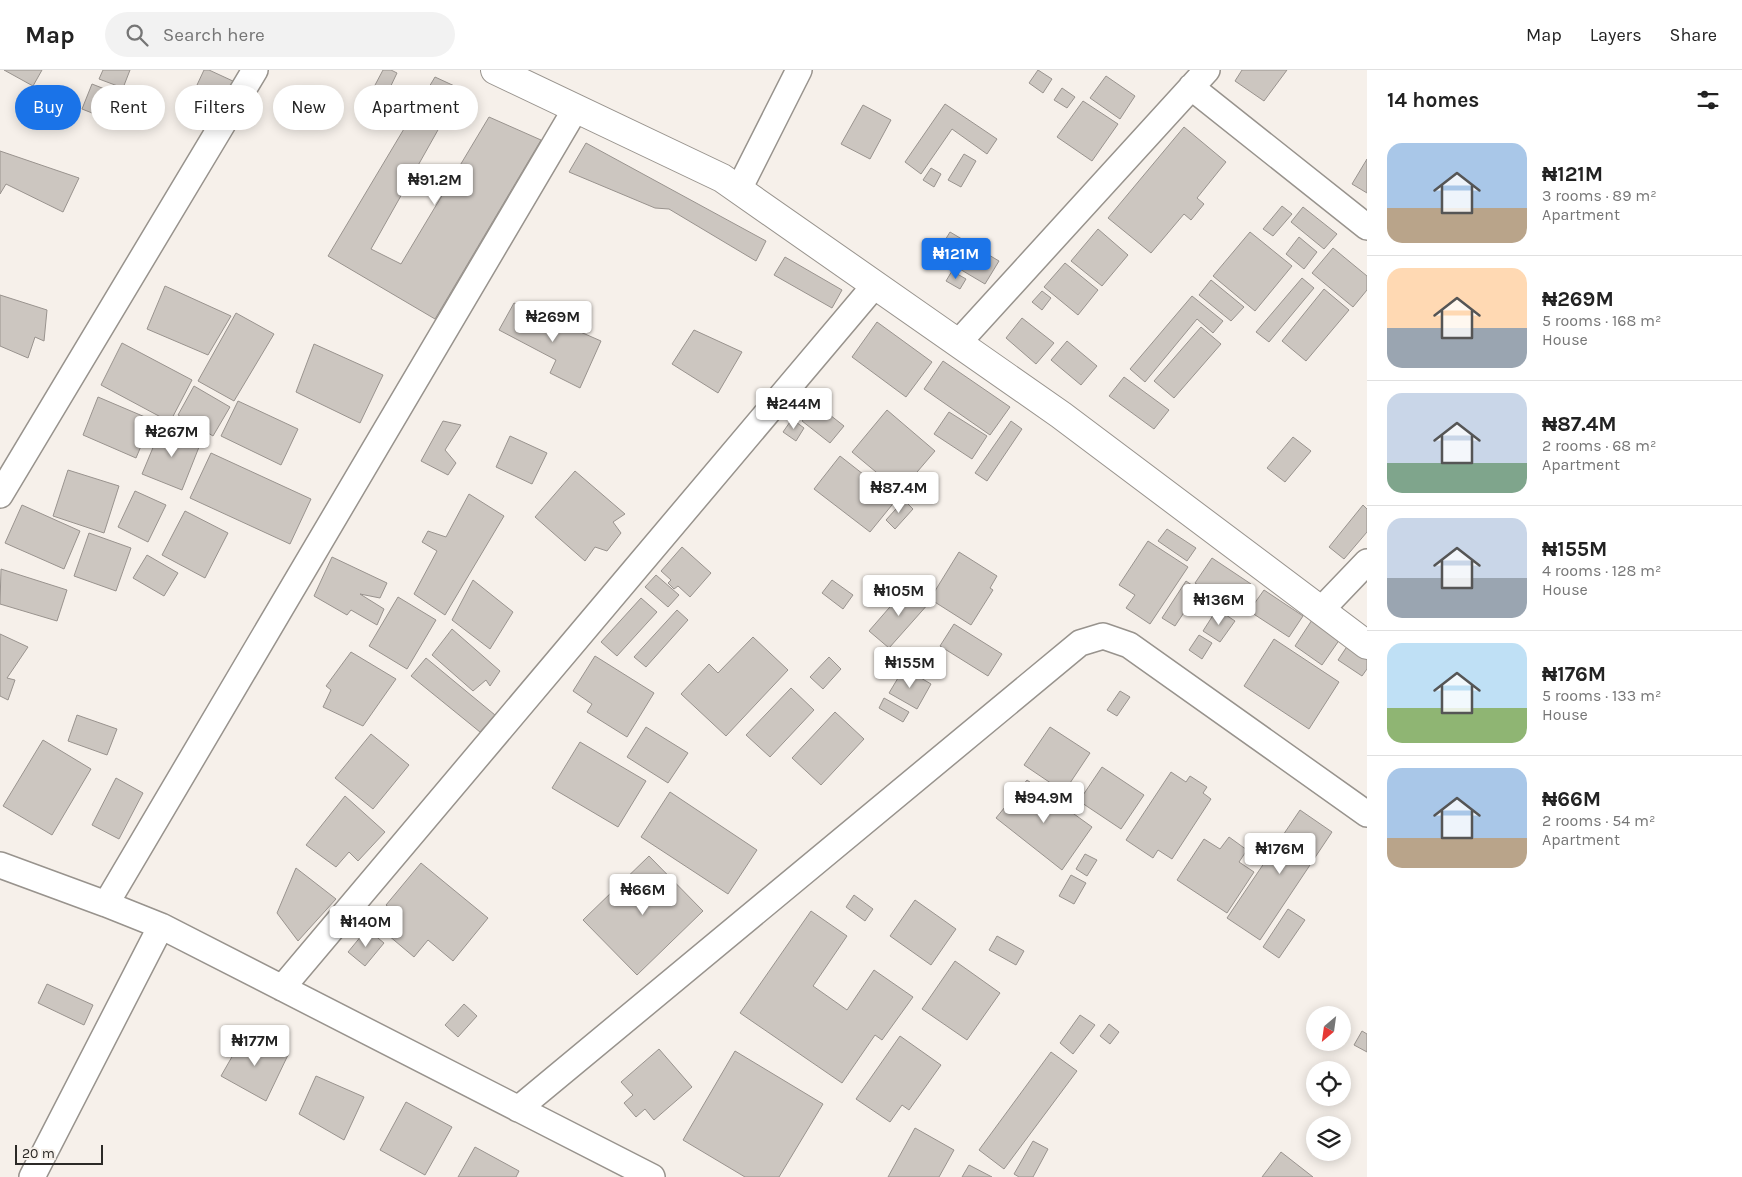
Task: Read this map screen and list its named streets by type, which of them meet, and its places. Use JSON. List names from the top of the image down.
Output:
{
  "scale_bar": "20 m",
  "north": "bottom left",
  "page": {
    "header": "Map",
    "search": "Search here",
    "nav": ["Map", "Layers", "Share"],
    "heading": "14 homes",
    "chip": [
      "Buy",
      "Rent",
      "Filters",
      "New",
      "Apartment"
    ],
    "list": [
      {
        "name": "₦121M",
        "note": "3 rooms · 89 m² · Apartment"
      },
      {
        "name": "₦269M",
        "note": "5 rooms · 168 m² · House"
      },
      {
        "name": "₦87.4M",
        "note": "2 rooms · 68 m² · Apartment"
      },
      {
        "name": "₦155M",
        "note": "4 rooms · 128 m² · House"
      },
      {
        "name": "₦176M",
        "note": "5 rooms · 133 m² · House"
      },
      {
        "name": "₦66M",
        "note": "2 rooms · 54 m² · Apartment"
      }
    ],
    "price": [
      "₦91.2M",
      "₦121M",
      "₦269M",
      "₦244M",
      "₦267M",
      "₦87.4M",
      "₦105M",
      "₦136M",
      "₦155M",
      "₦94.9M",
      "₦176M",
      "₦66M",
      "₦140M",
      "₦177M"
    ],
    "scale": "20 m"
  }
}
